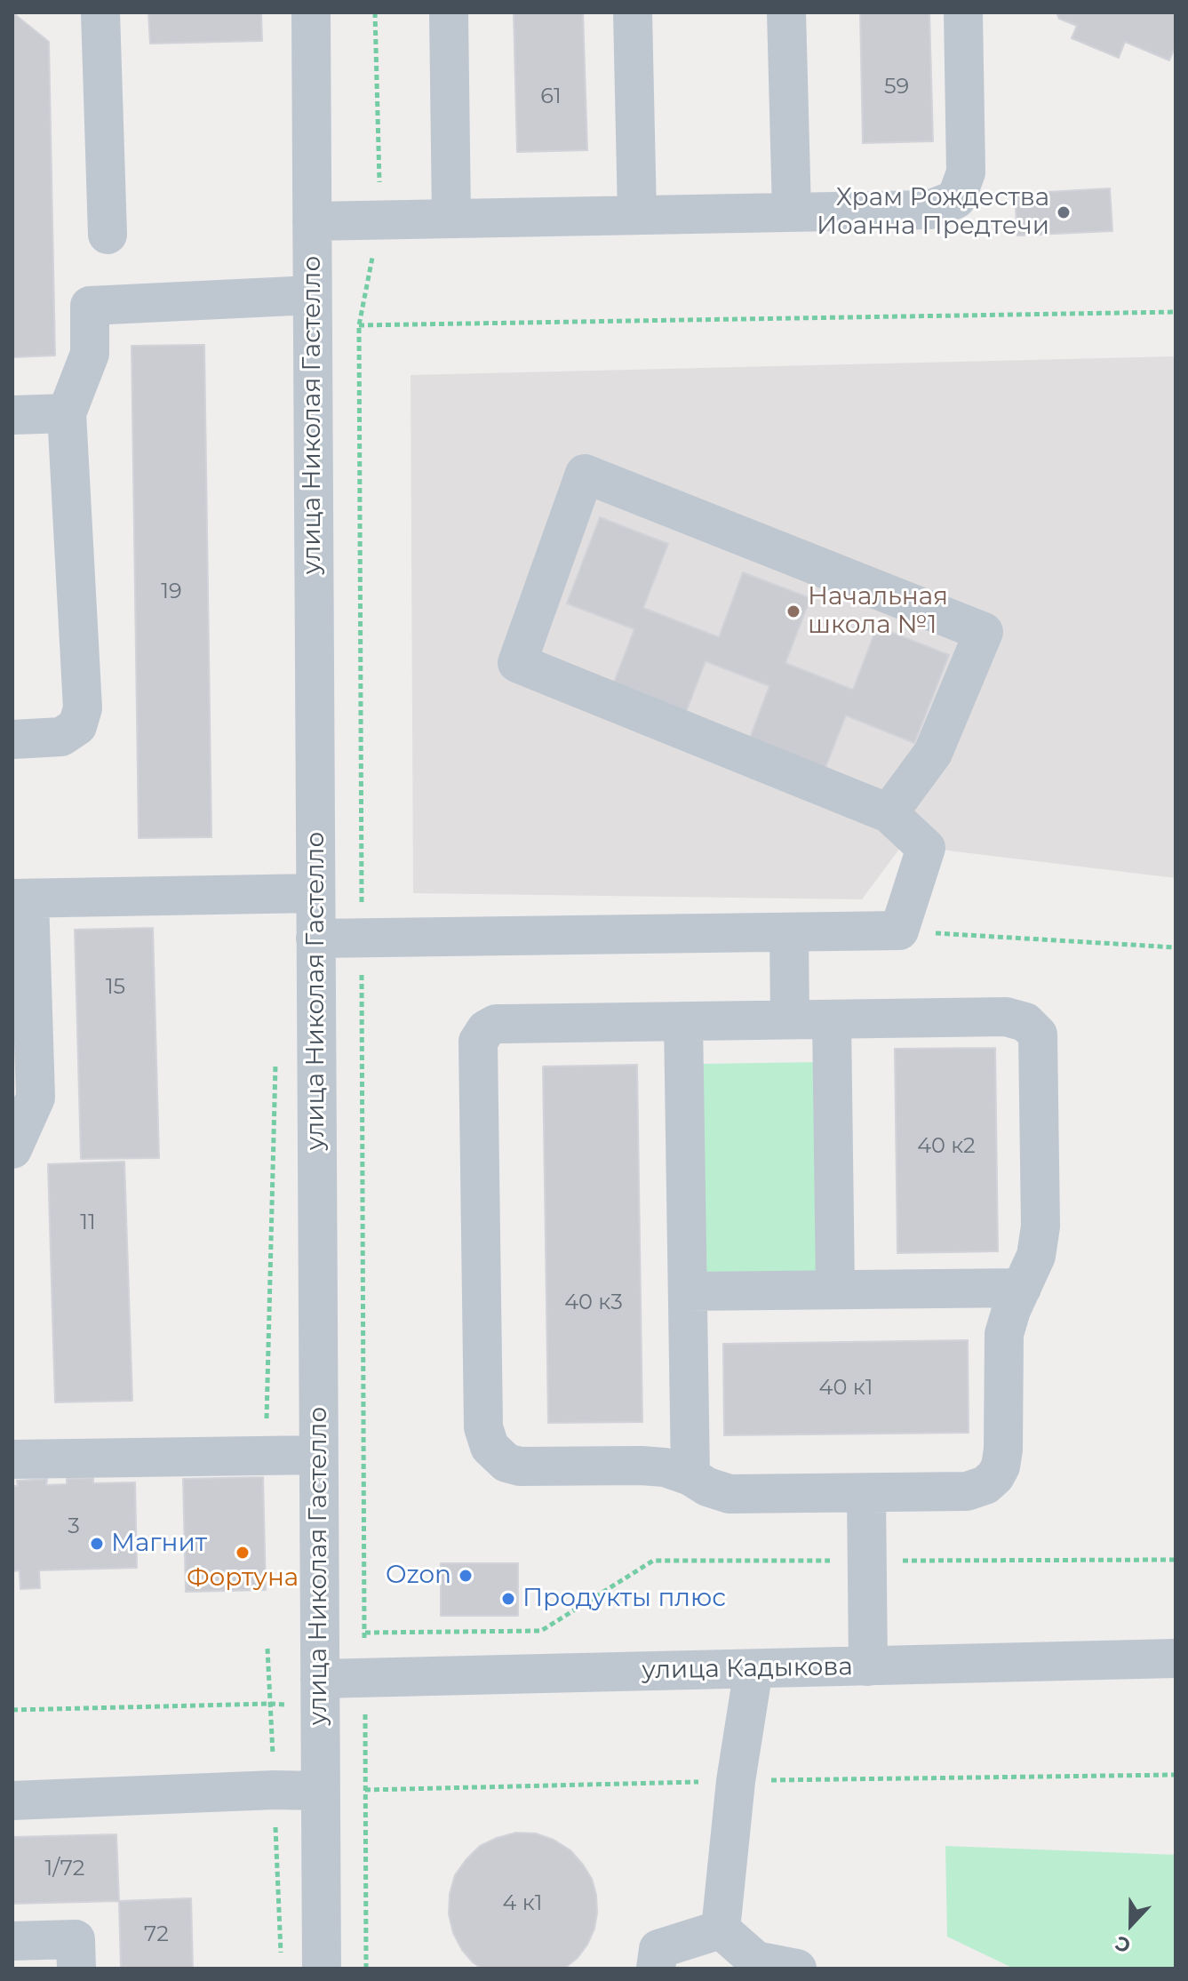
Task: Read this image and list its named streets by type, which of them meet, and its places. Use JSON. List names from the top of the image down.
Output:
{
  "streets": {
    "street": ["улица Николая Гастелло", "улица Кадыкова"]
  },
  "crossings": [
    ["улица Николая Гастелло", "улица Кадыкова"]
  ],
  "places": [
    "Храм Рождества Иоанна Предтечи",
    "Начальная школа №1",
    "Магнит",
    "Фортуна",
    "Ozon",
    "Продукты плюс"
  ],
  "house_numbers": [
    "59",
    "61",
    "19",
    "15",
    "40 к2",
    "11",
    "40 к3",
    "40 к1",
    "3",
    "1/72",
    "4 к1",
    "72"
  ],
  "north": "bottom"
}
